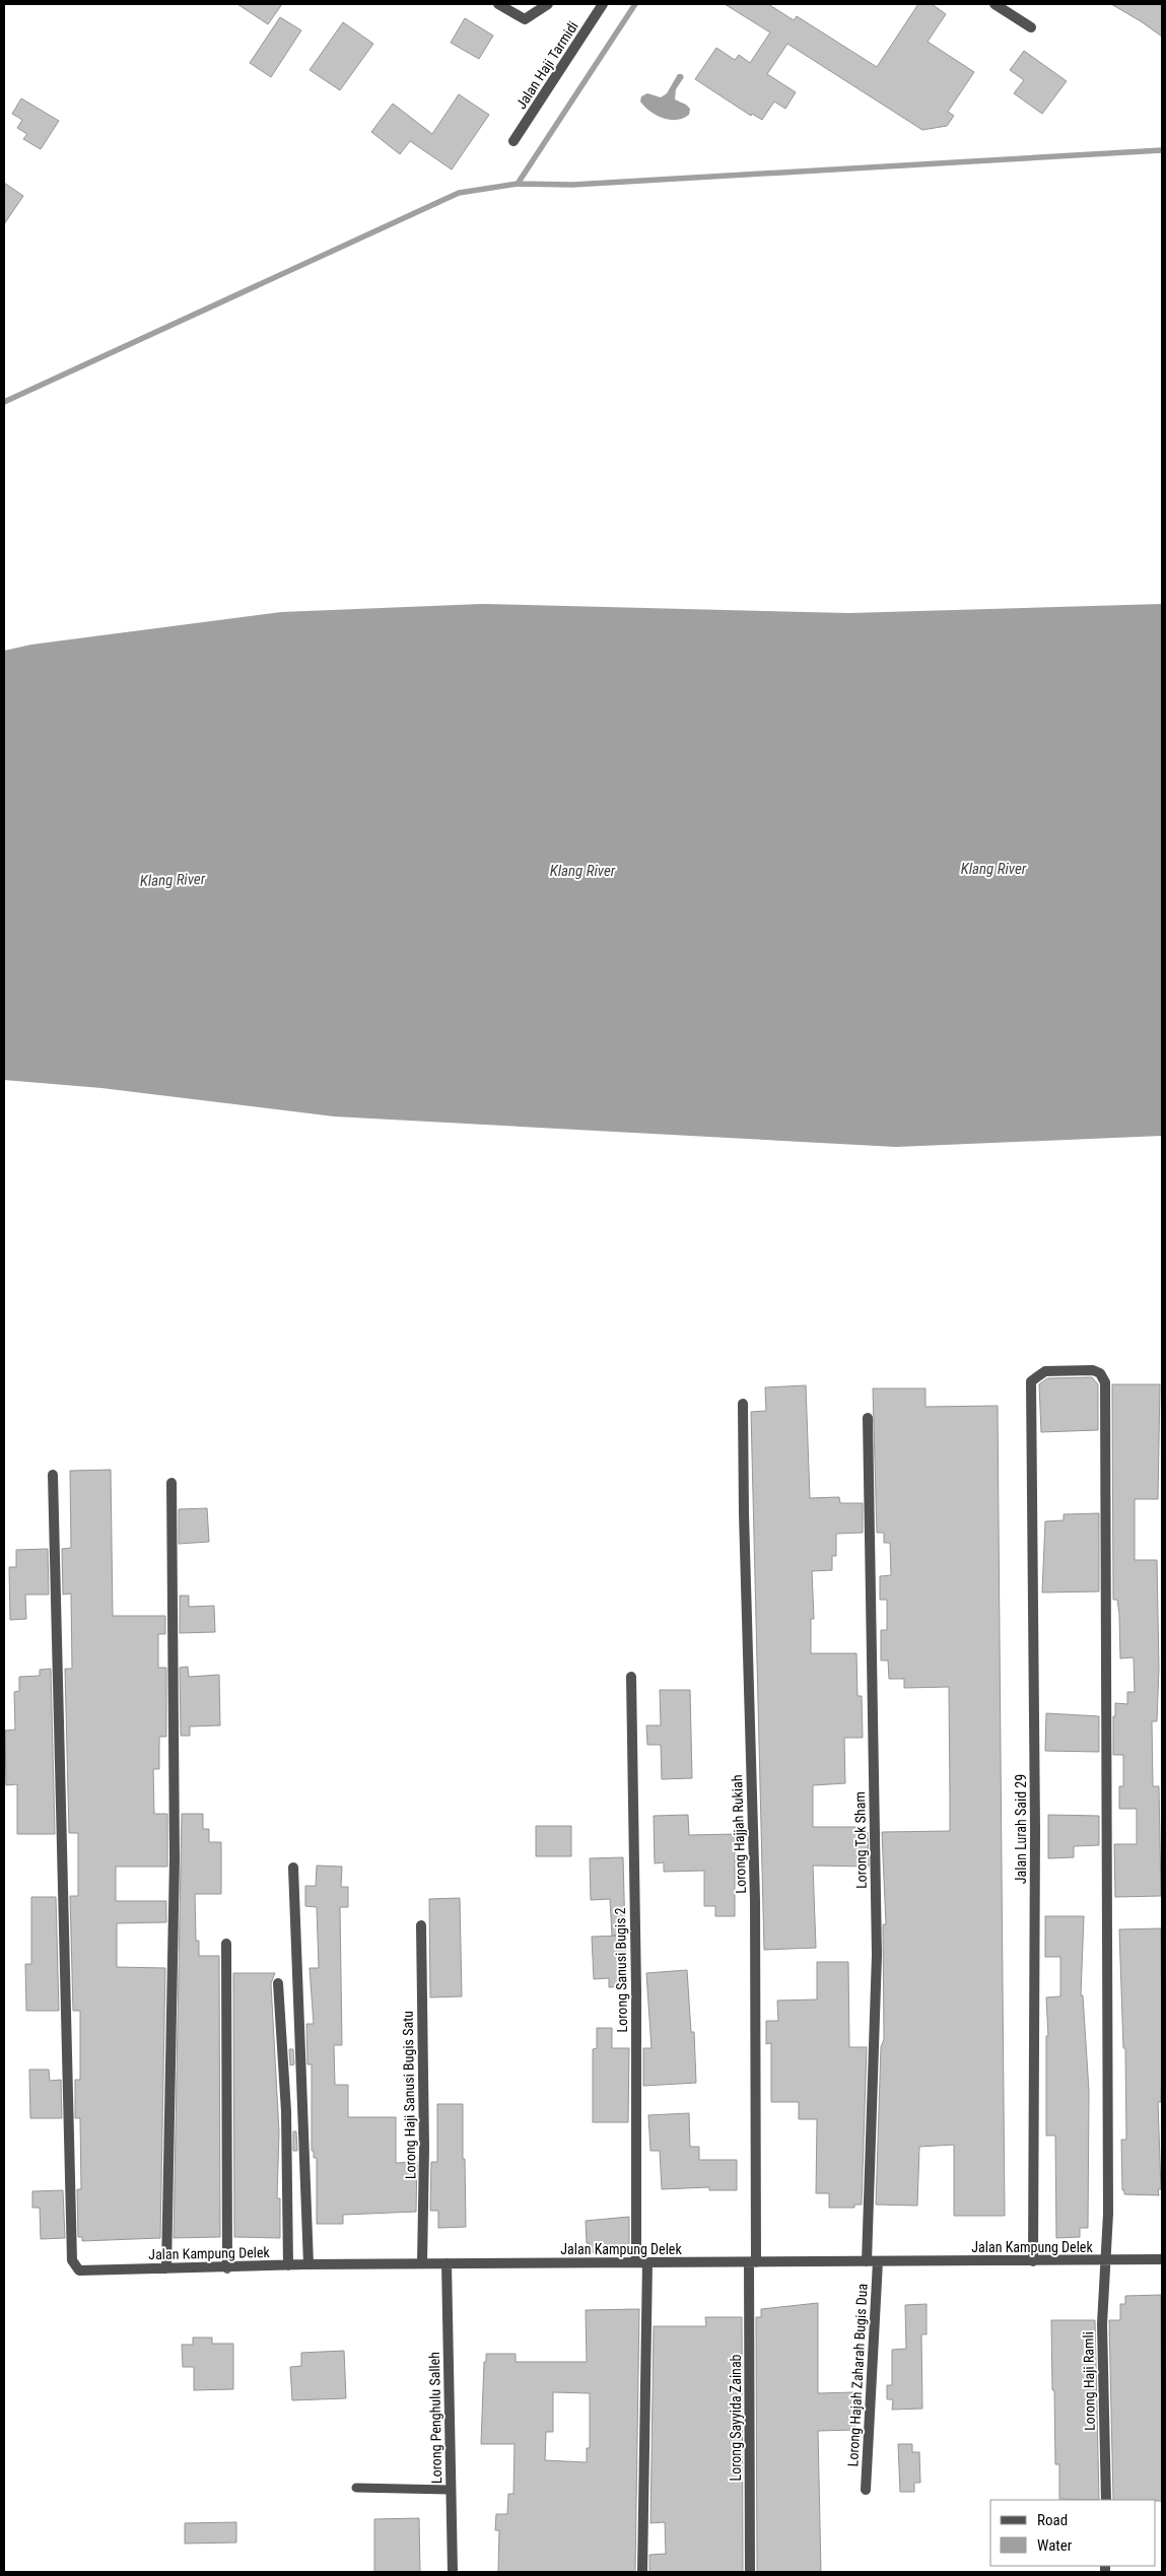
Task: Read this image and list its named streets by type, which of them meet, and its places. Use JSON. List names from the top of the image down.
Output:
{
  "streets": {
    "street": [
      "Jalan Haji Tarmidi",
      "Jalan Lurah Said 29",
      "Lorong Hajjah Rukiah",
      "Lorong Tok Sham",
      "Lorong Sanusi Bugis 2",
      "Lorong Haji Sanusi Bugis Satu",
      "Jalan Kampung Delek",
      "Lorong Hajah Zaharah Bugis Dua",
      "Lorong Haji Ramli",
      "Lorong Penghulu Salleh",
      "Lorong Sayyida Zainab"
    ]
  },
  "crossings": [
    ["Jalan Lurah Said 29", "Jalan Kampung Delek"],
    ["Jalan Lurah Said 29", "Lorong Haji Ramli"],
    ["Lorong Hajjah Rukiah", "Jalan Kampung Delek"],
    ["Lorong Hajjah Rukiah", "Lorong Sayyida Zainab"],
    ["Lorong Tok Sham", "Jalan Kampung Delek"],
    ["Lorong Tok Sham", "Lorong Hajah Zaharah Bugis Dua"],
    ["Lorong Sanusi Bugis 2", "Jalan Kampung Delek"],
    ["Lorong Haji Sanusi Bugis Satu", "Jalan Kampung Delek"],
    ["Jalan Kampung Delek", "Lorong Hajah Zaharah Bugis Dua"],
    ["Jalan Kampung Delek", "Lorong Haji Ramli"],
    ["Jalan Kampung Delek", "Lorong Penghulu Salleh"],
    ["Jalan Kampung Delek", "Lorong Sayyida Zainab"]
  ],
  "water": ["Klang River"],
  "legend": ["Road", "Water"]
}
